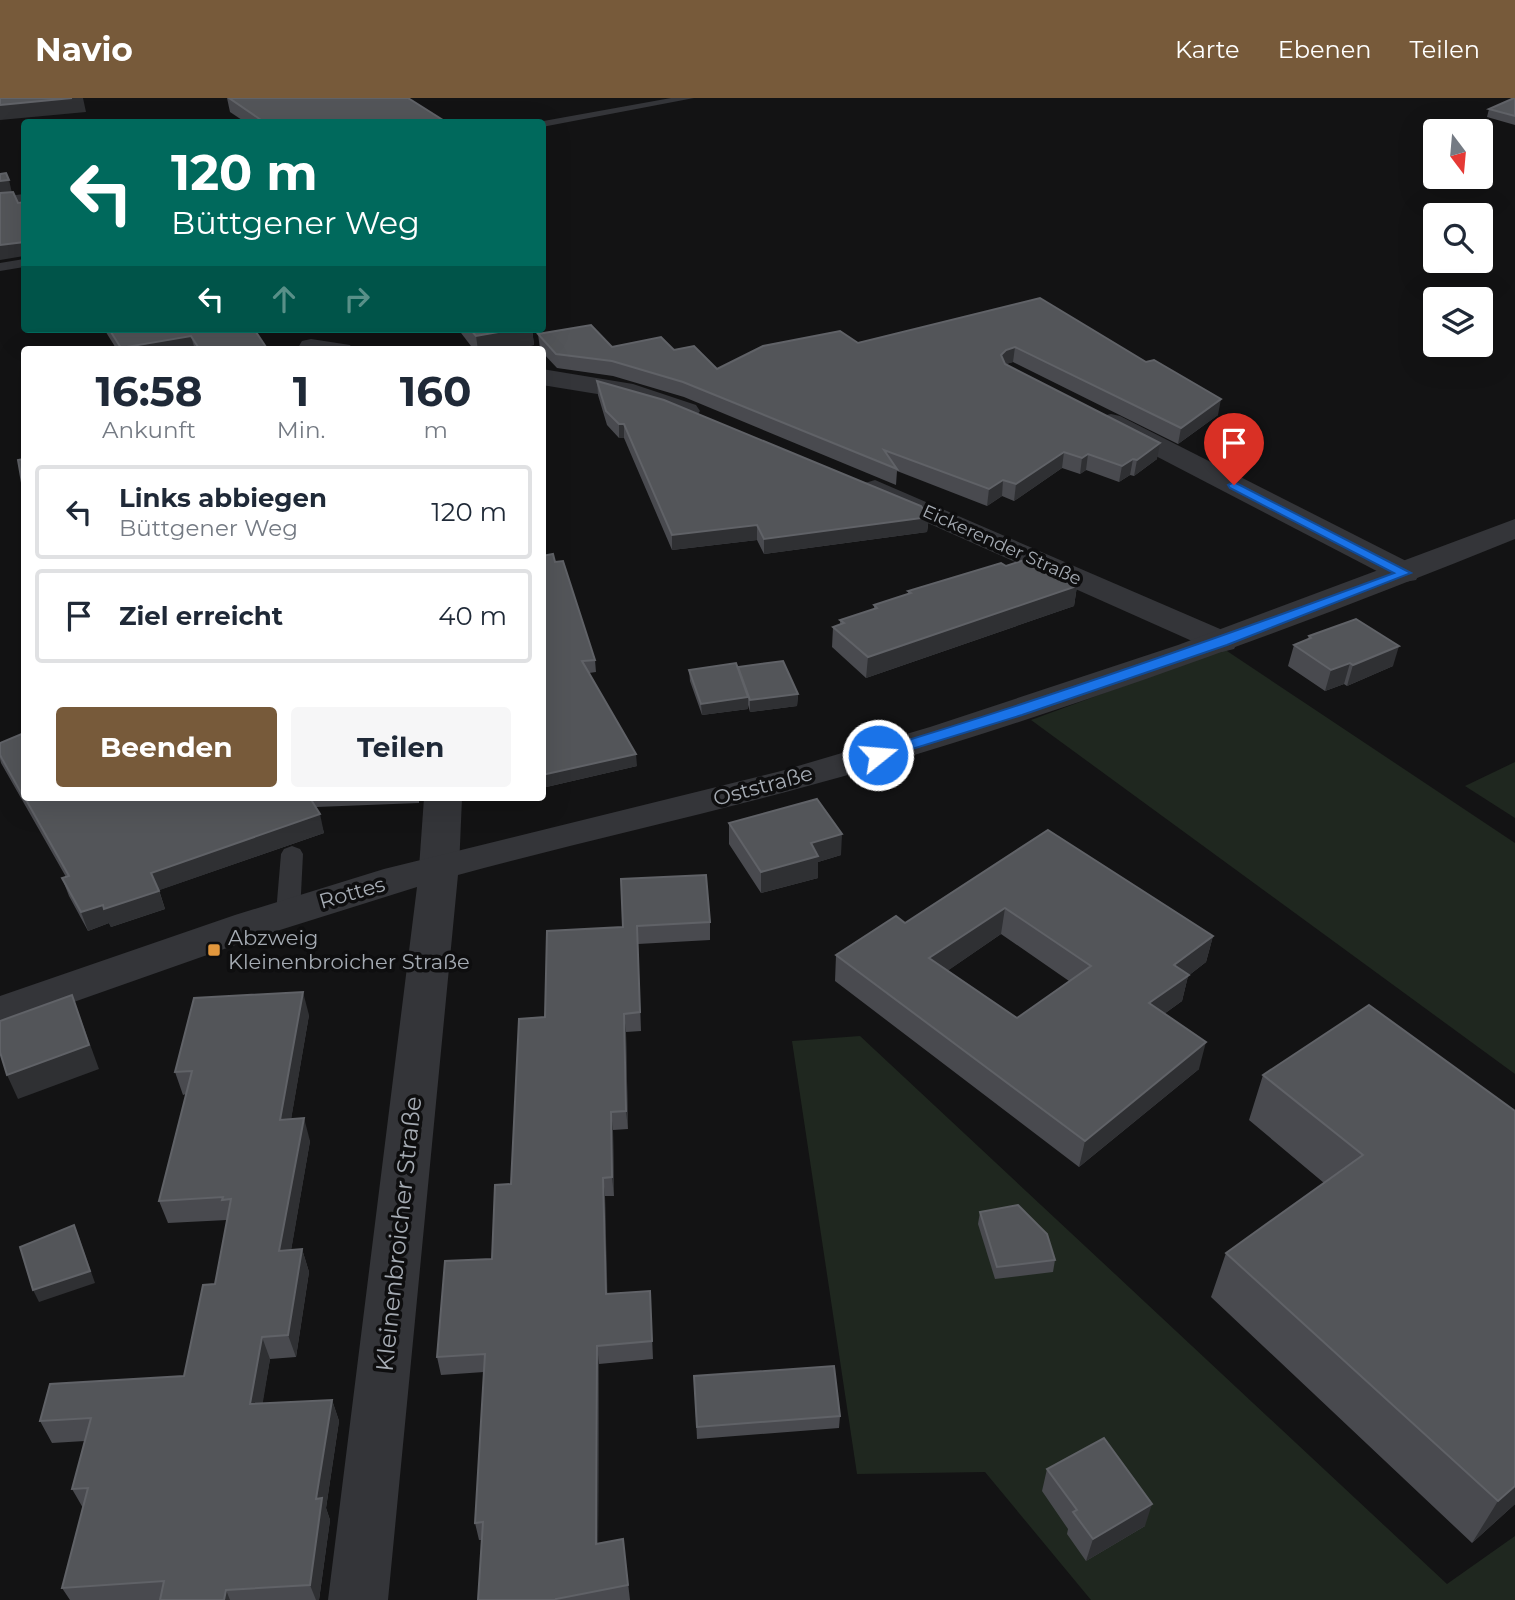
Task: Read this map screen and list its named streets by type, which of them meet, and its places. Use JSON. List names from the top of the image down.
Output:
{
  "streets": {
    "street": [
      "Eickerender Straße",
      "Oststraße",
      "Rottes",
      "Kleinenbroicher Straße"
    ]
  },
  "crossings": [
    ["Eickerender Straße", "Oststraße"],
    ["Oststraße", "Rottes"],
    ["Oststraße", "Kleinenbroicher Straße"],
    ["Rottes", "Kleinenbroicher Straße"]
  ],
  "places": {
    "transit": ["Abzweig Kleinenbroicher Straße"]
  },
  "north": "bottom",
  "page": {
    "header": "Navio",
    "nav": ["Karte", "Ebenen", "Teilen"],
    "turn": ["120 m", "Büttgener Weg"],
    "eta": [
      "16:58",
      "Ankunft",
      "1",
      "Min.",
      "160",
      "m"
    ],
    "list": [
      {
        "name": "Links abbiegen",
        "note": "Büttgener Weg",
        "value": "120 m"
      },
      {
        "name": "Ziel erreicht",
        "value": "40 m"
      }
    ],
    "buttons": ["Beenden", "Teilen"]
  }
}
